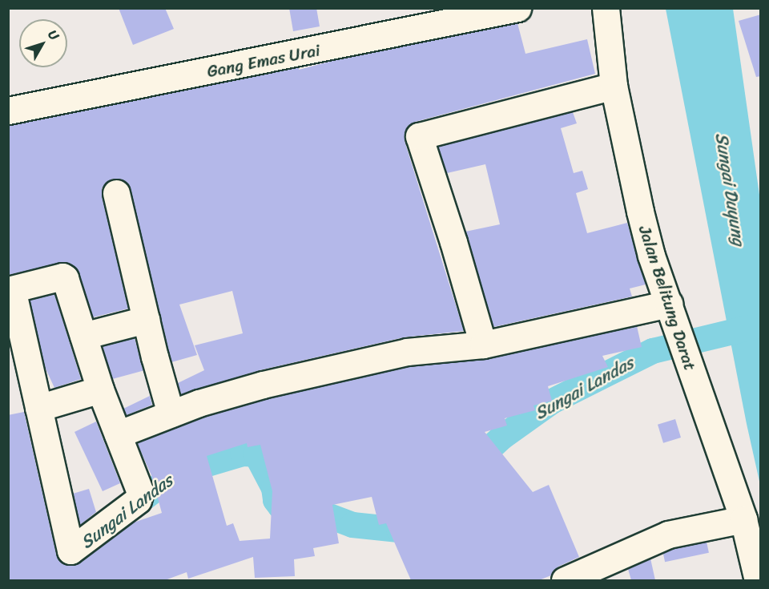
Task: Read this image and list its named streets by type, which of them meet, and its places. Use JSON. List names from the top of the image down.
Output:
{
  "streets": {
    "street": ["Gang Emas Urai", "Jalan Belitung Darat"]
  },
  "water": ["Sungai Duyung", "Sungai Landas"],
  "north": "top right"
}
